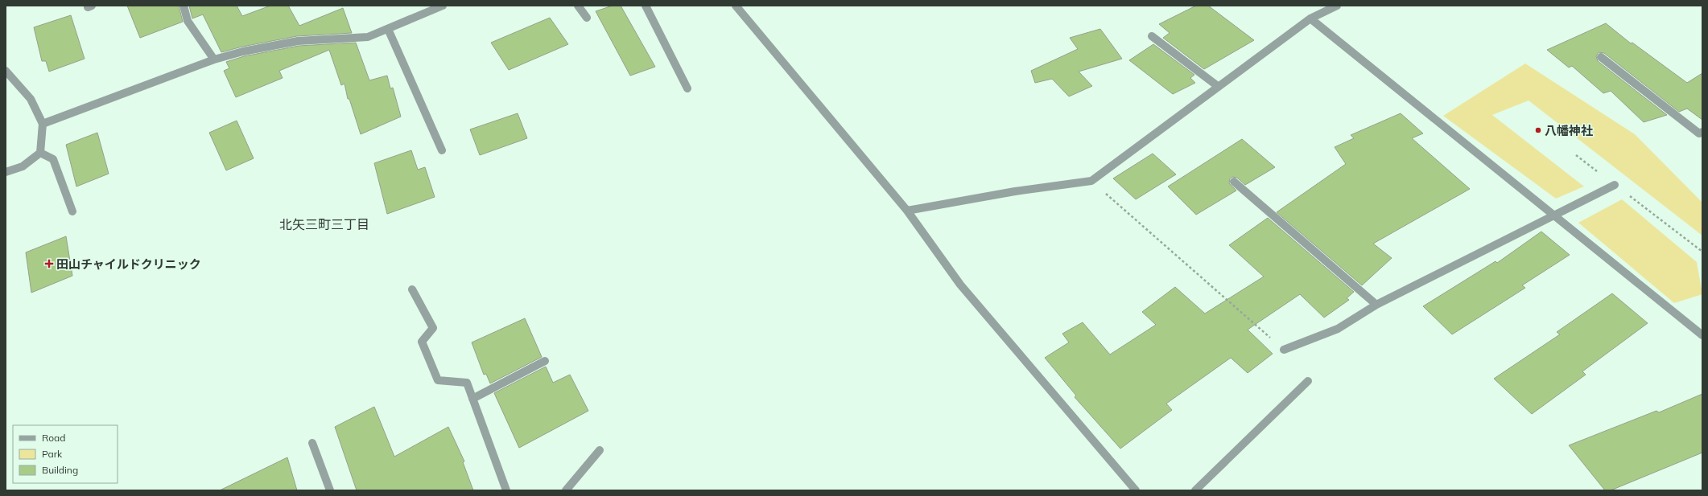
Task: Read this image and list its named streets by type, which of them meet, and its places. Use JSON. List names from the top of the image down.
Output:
{
  "districts": ["北矢三町三丁目"],
  "places": {
    "other": ["八幡神社"],
    "health": ["田山チャイルドクリニック"]
  },
  "legend": ["Road", "Park", "Building"]
}
